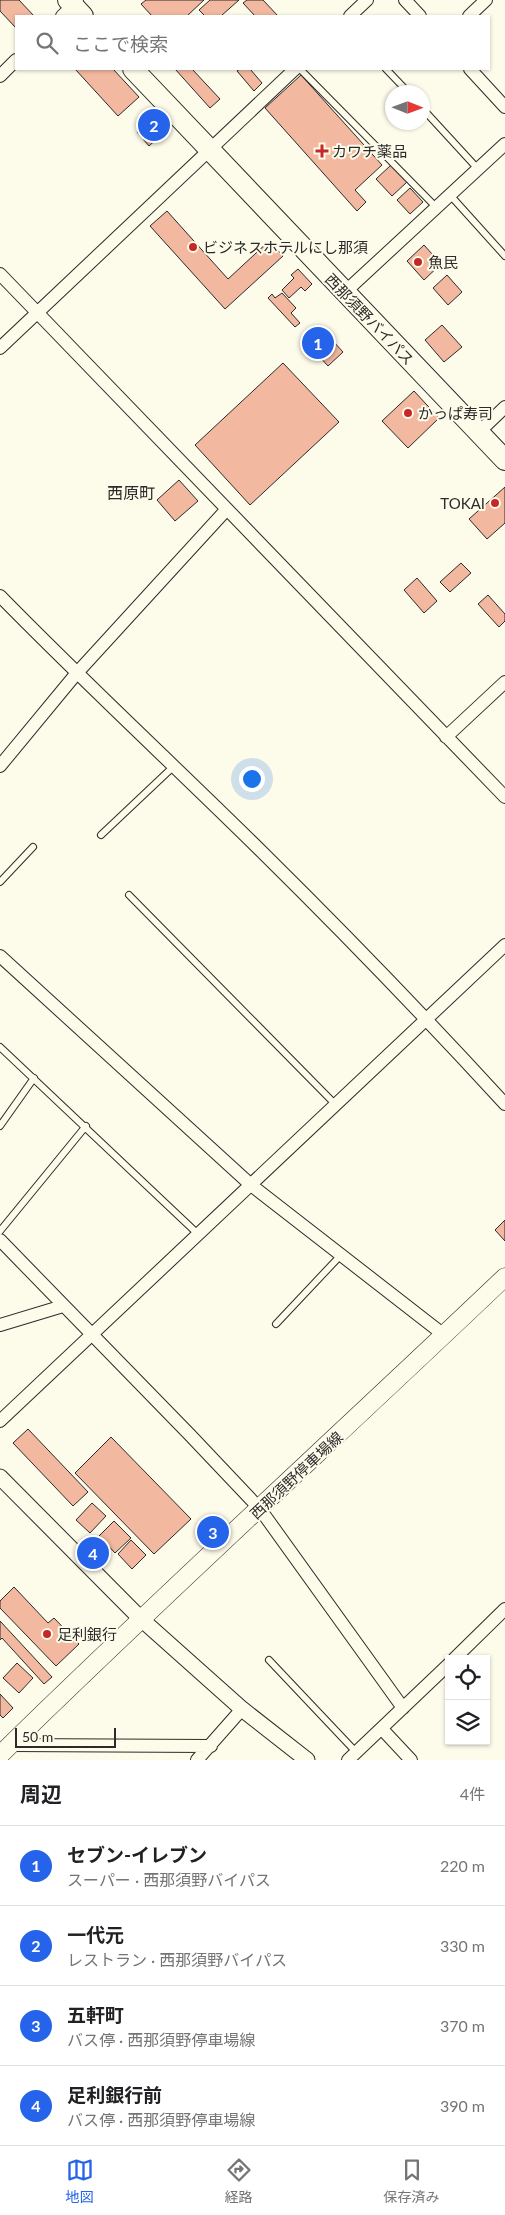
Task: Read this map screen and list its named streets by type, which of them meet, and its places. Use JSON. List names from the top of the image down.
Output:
{
  "streets": {
    "highway": ["西那須野バイパス"],
    "main road": ["西那須野停車場線"]
  },
  "districts": ["西原町"],
  "places": {
    "health": ["カワチ薬品"],
    "other": [
      "ビジネスホテルにし那須",
      "魚民",
      "かっぱ寿司",
      "TOKAI",
      "足利銀行"
    ]
  },
  "scale_bar": "50 m",
  "north": "right",
  "page": {
    "search": "ここで検索",
    "pins": [
      "2",
      "1",
      "3",
      "4"
    ],
    "scale": "50 m",
    "heading": ["周辺", "4件"],
    "list": [
      {
        "mark": "1",
        "name": "セブン-イレブン",
        "note": "スーパー · 西那須野バイパス",
        "value": "220 m"
      },
      {
        "mark": "2",
        "name": "一代元",
        "note": "レストラン · 西那須野バイパス",
        "value": "330 m"
      },
      {
        "mark": "3",
        "name": "五軒町",
        "note": "バス停 · 西那須野停車場線",
        "value": "370 m"
      },
      {
        "mark": "4",
        "name": "足利銀行前",
        "note": "バス停 · 西那須野停車場線",
        "value": "390 m"
      }
    ],
    "nav": ["地図", "経路", "保存済み"]
  }
}
